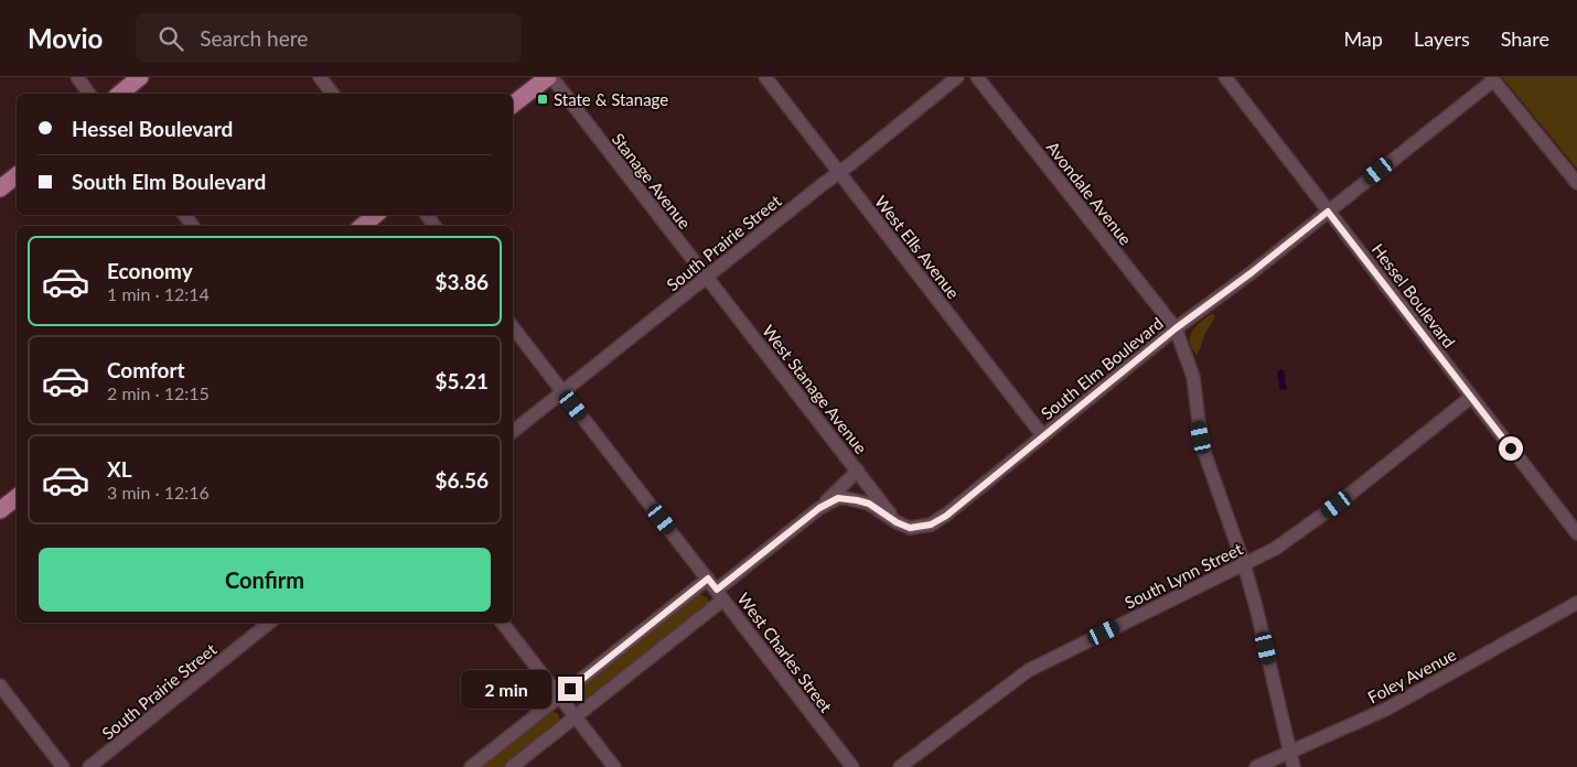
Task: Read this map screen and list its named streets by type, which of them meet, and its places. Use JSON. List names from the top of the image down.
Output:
{
  "streets": {
    "street": [
      "Stanage Avenue",
      "Avondale Avenue",
      "South Prairie Street",
      "West Ells Avenue",
      "Hessel Boulevard",
      "South Elm Boulevard",
      "West Stanage Avenue",
      "South Lynn Street",
      "West Charles Street",
      "Foley Avenue"
    ]
  },
  "crossings": [
    ["Stanage Avenue", "South Prairie Street"],
    ["Stanage Avenue", "West Stanage Avenue"],
    ["Avondale Avenue", "South Elm Boulevard"],
    ["Avondale Avenue", "South Lynn Street"],
    ["Avondale Avenue", "Foley Avenue"],
    ["South Prairie Street", "West Ells Avenue"],
    ["South Prairie Street", "West Stanage Avenue"],
    ["South Prairie Street", "West Charles Street"],
    ["West Ells Avenue", "South Elm Boulevard"],
    ["Hessel Boulevard", "South Elm Boulevard"],
    ["Hessel Boulevard", "South Lynn Street"],
    ["South Elm Boulevard", "West Stanage Avenue"],
    ["South Elm Boulevard", "West Charles Street"]
  ],
  "places": {
    "transit": ["State & Stanage"]
  },
  "page": {
    "header": "Movio",
    "search": "Search here",
    "nav": ["Map", "Layers", "Share"],
    "banner": ["Hessel Boulevard", "South Elm Boulevard"],
    "list": [
      {
        "name": "Economy",
        "note": "1 min · 12:14",
        "value": "$3.86"
      },
      {
        "name": "Comfort",
        "note": "2 min · 12:15",
        "value": "$5.21"
      },
      {
        "name": "XL",
        "note": "3 min · 12:16",
        "value": "$6.56"
      }
    ],
    "buttons": "Confirm",
    "bubble": "2 min"
  }
}
